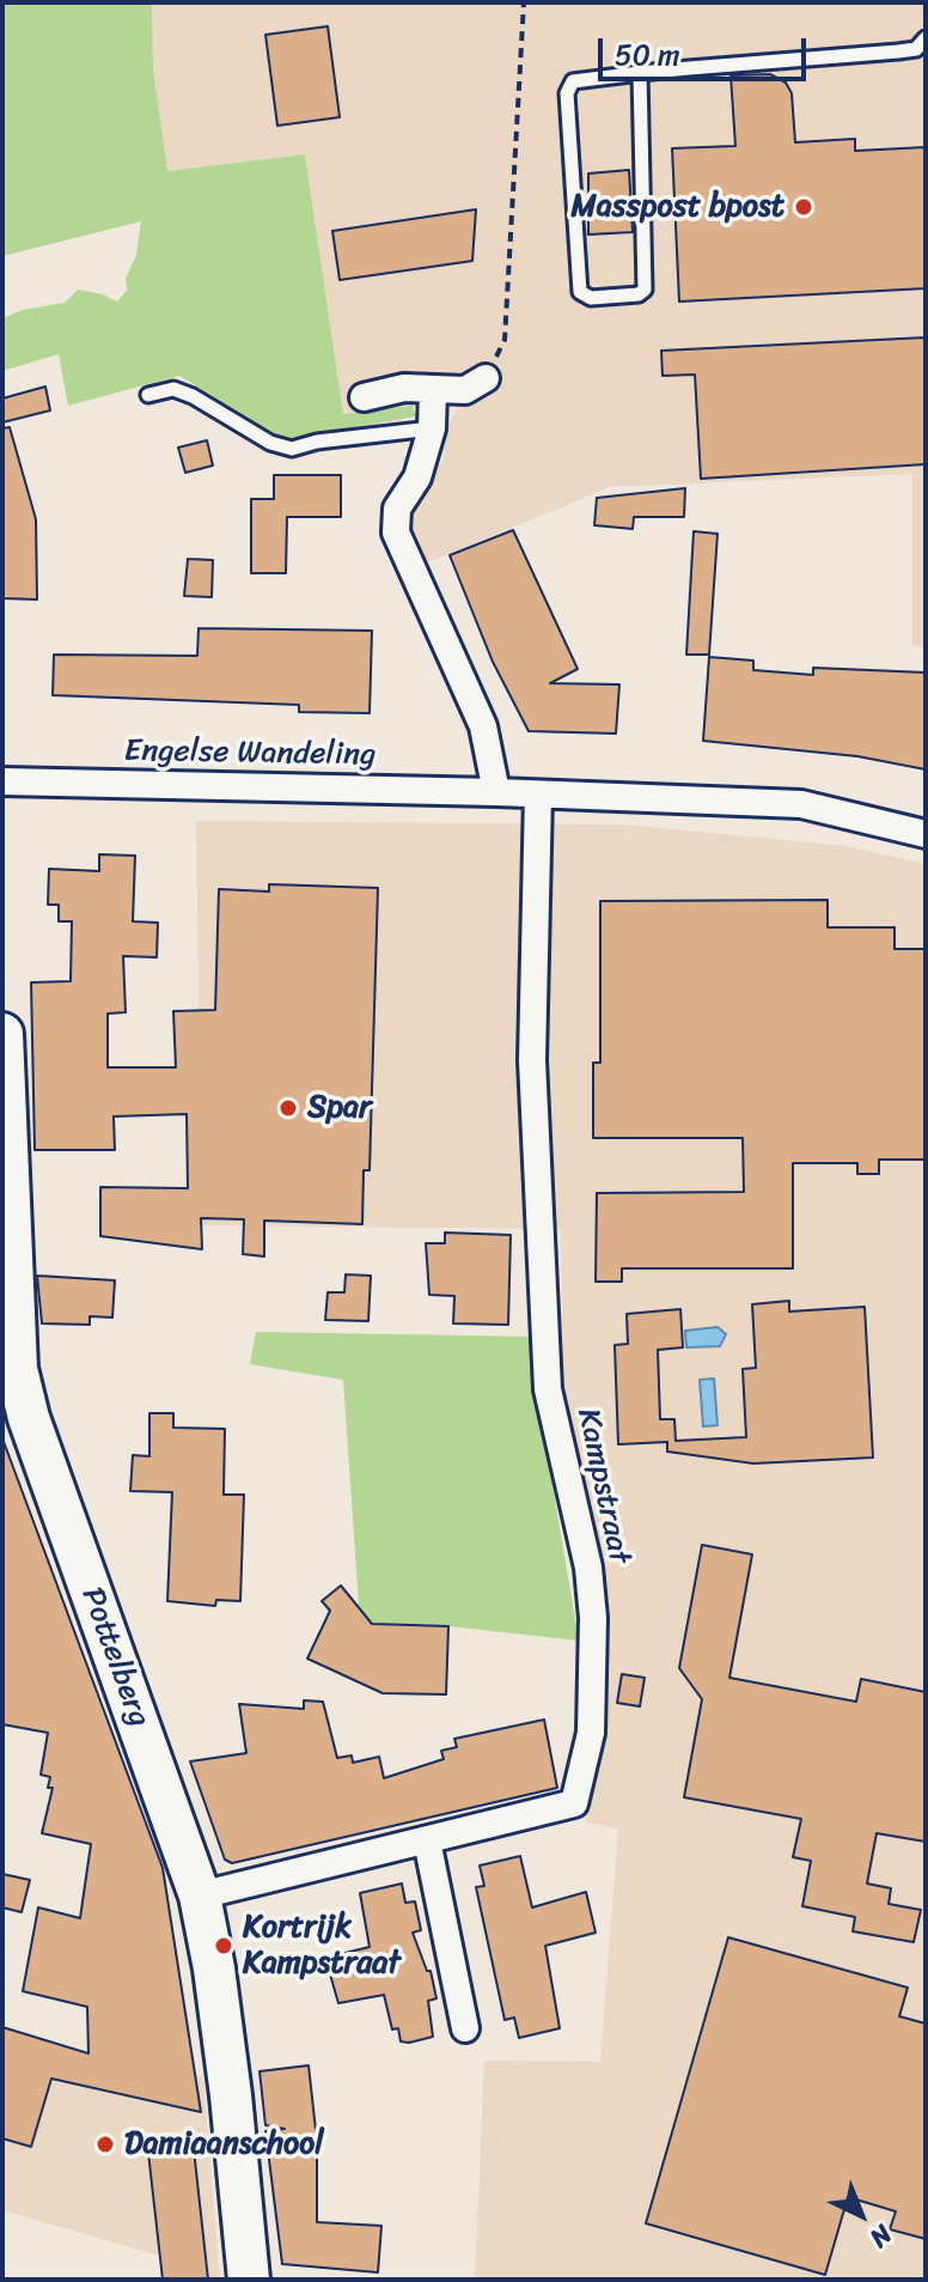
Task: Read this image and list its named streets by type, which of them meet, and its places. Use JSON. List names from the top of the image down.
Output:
{
  "streets": {
    "main road": ["Pottelberg"],
    "street": ["Engelse Wandeling", "Kampstraat"]
  },
  "crossings": [
    ["Engelse Wandeling", "Kampstraat"],
    ["Kampstraat", "Pottelberg"]
  ],
  "places": [
    "Masspost bpost",
    "Spar",
    "Kortrijk Kampstraat",
    "Damiaanschool"
  ],
  "scale_bar": "50 m",
  "north": "bottom right"
}
